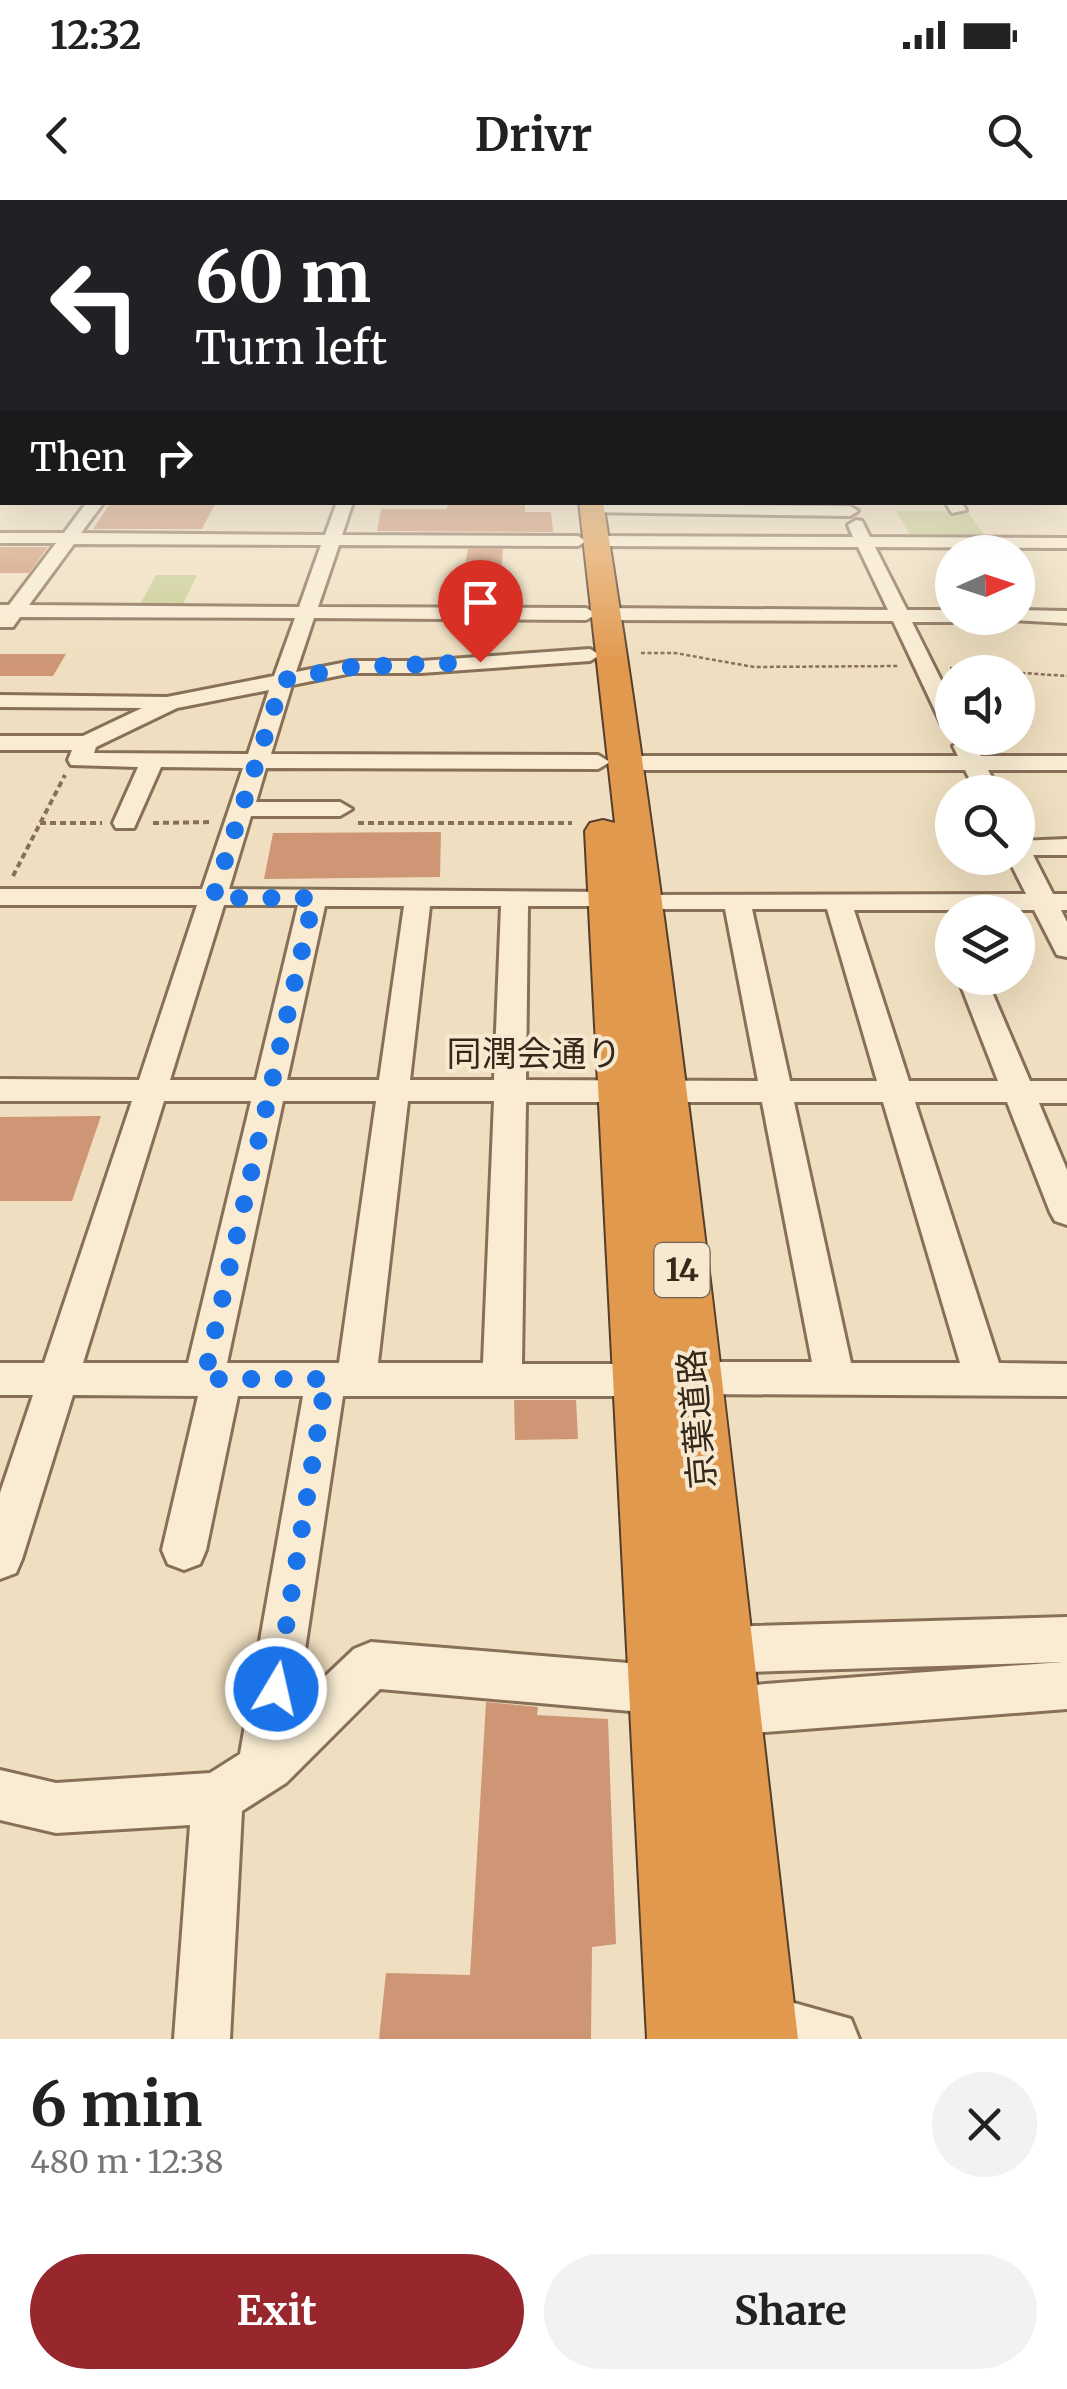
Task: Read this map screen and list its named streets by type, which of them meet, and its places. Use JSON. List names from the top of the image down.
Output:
{
  "streets": {
    "highway": ["14", "京葉道路"],
    "street": ["同潤会通り"]
  },
  "crossings": [
    ["同潤会通り", "京葉道路"]
  ],
  "north": "right",
  "page": {
    "status": "12:32",
    "header": "Drivr",
    "turn": ["60 m", "Turn left"],
    "then": "Then",
    "heading": ["6 min", "480 m · 12:38"],
    "buttons": ["Exit", "Share"]
  }
}
